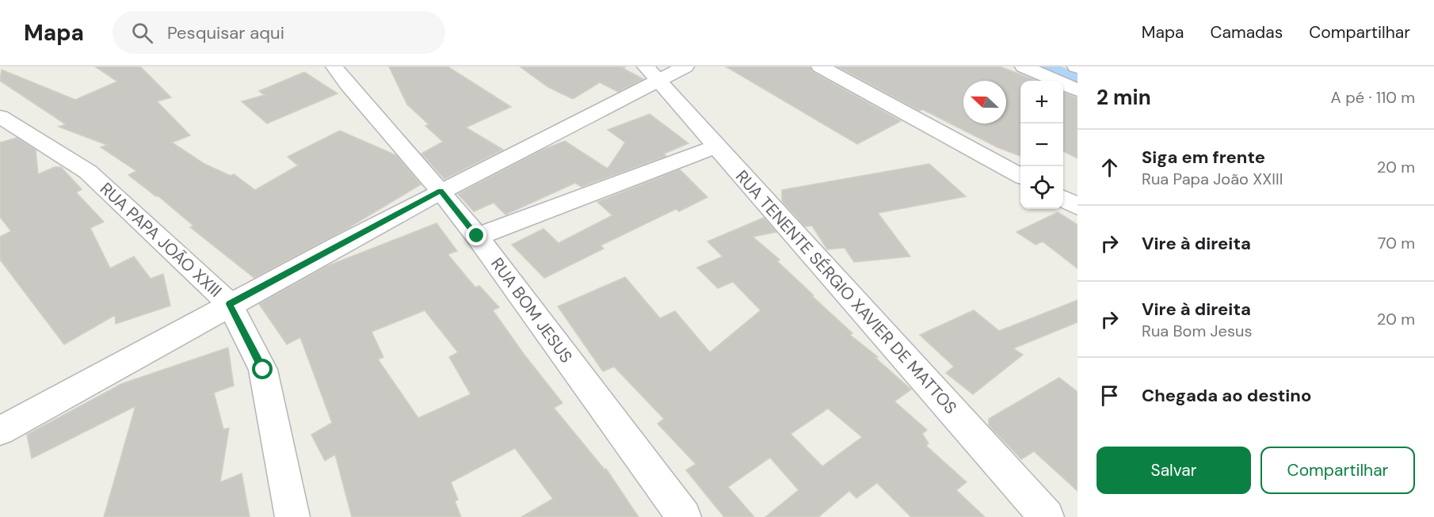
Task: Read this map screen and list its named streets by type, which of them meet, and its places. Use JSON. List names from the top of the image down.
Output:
{
  "streets": {
    "street": ["RUA PAPA JOÃO XXIII", "RUA TENENTE SÉRGIO XAVIER DE MATTOS", "RUA BOM JESUS"]
  },
  "north": "left",
  "page": {
    "header": "Mapa",
    "search": "Pesquisar aqui",
    "nav": ["Mapa", "Camadas", "Compartilhar"],
    "heading": ["2 min", "A pé · 110 m"],
    "map_buttons": ["+", "−"],
    "list": [
      ["Siga em frente", "Rua Papa João XXIII", "20 m"],
      ["Vire à direita", "70 m"],
      ["Vire à direita", "Rua Bom Jesus", "20 m"],
      "Chegada ao destino"
    ],
    "buttons": ["Salvar", "Compartilhar"]
  }
}
